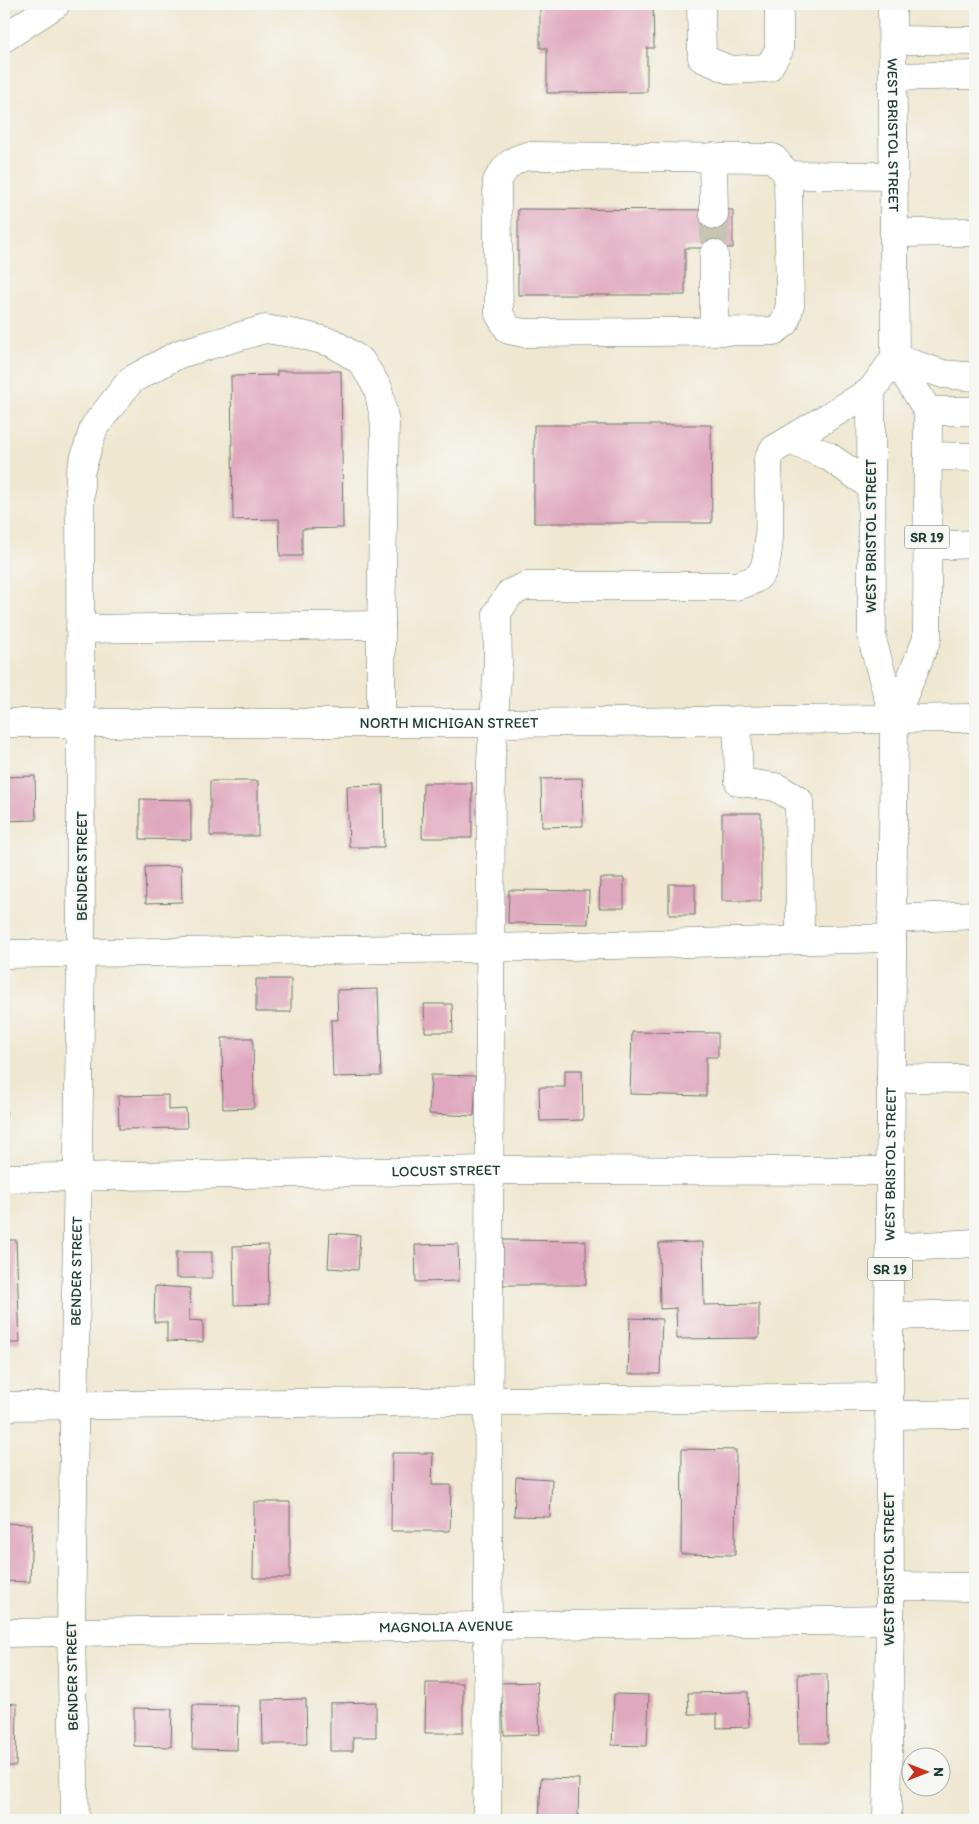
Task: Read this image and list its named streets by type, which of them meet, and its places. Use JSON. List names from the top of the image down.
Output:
{
  "streets": {
    "street": [
      "WEST BRISTOL STREET",
      "SR 19",
      "NORTH MICHIGAN STREET",
      "BENDER STREET",
      "LOCUST STREET",
      "MAGNOLIA AVENUE"
    ]
  },
  "crossings": [
    ["WEST BRISTOL STREET", "NORTH MICHIGAN STREET"],
    ["WEST BRISTOL STREET", "LOCUST STREET"],
    ["WEST BRISTOL STREET", "MAGNOLIA AVENUE"],
    ["NORTH MICHIGAN STREET", "BENDER STREET"],
    ["BENDER STREET", "LOCUST STREET"],
    ["BENDER STREET", "MAGNOLIA AVENUE"]
  ],
  "north": "right"
}
